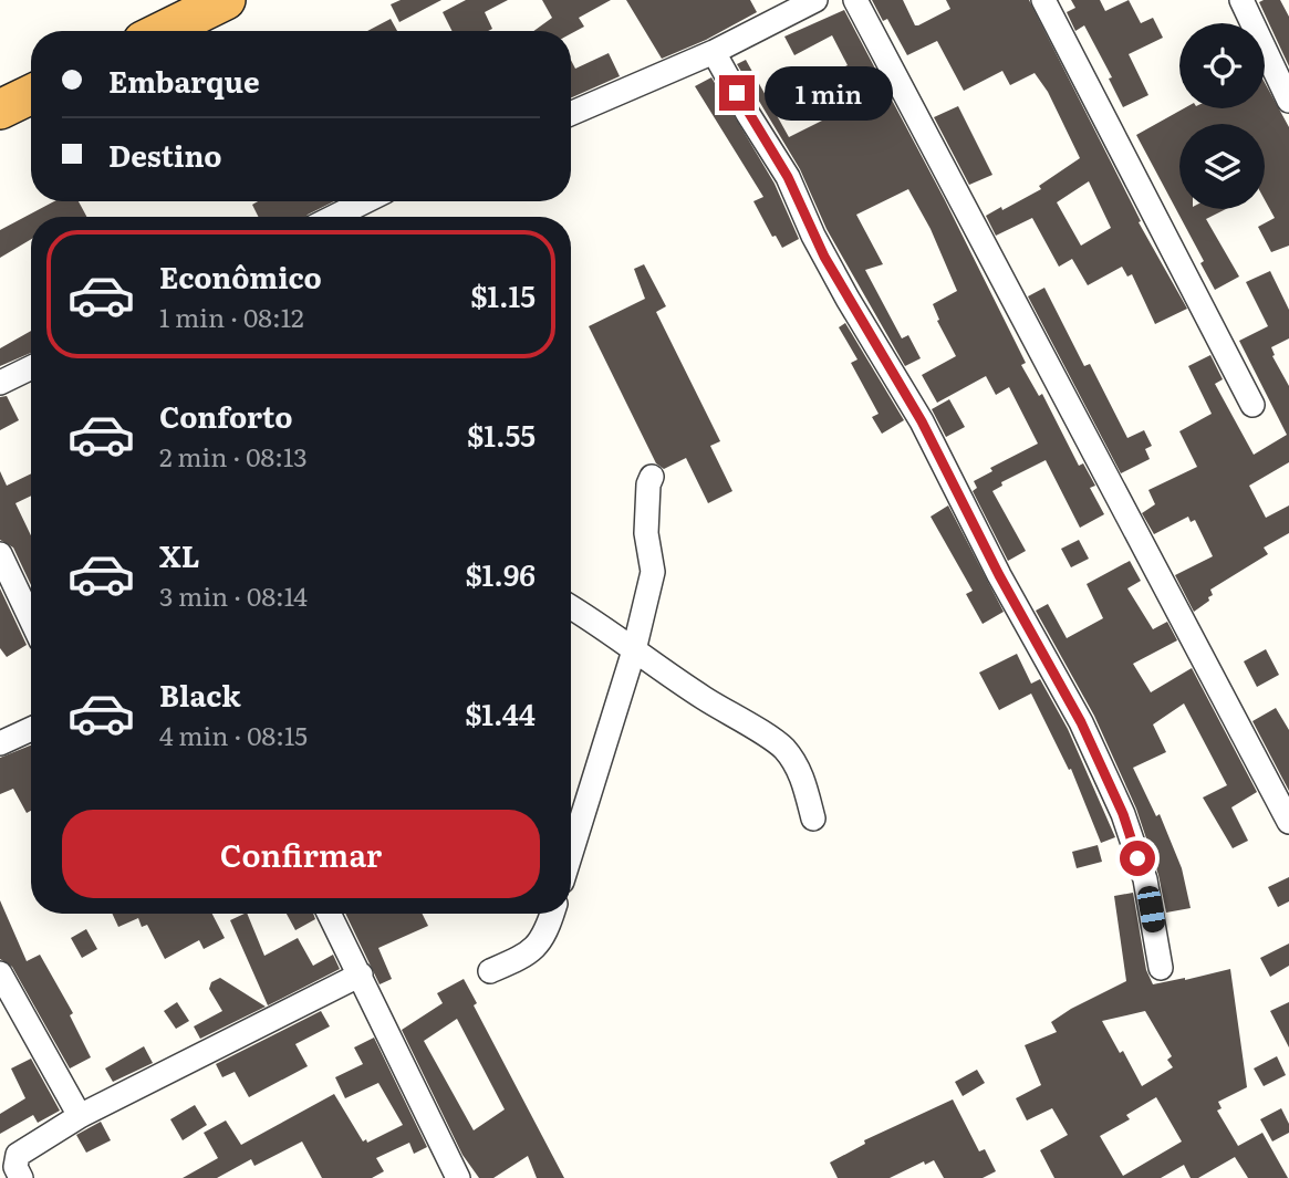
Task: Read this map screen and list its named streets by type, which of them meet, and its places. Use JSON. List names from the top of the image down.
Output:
{
  "page": {
    "banner": ["Embarque", "Destino"],
    "bubble": "1 min",
    "list": [
      {
        "name": "Econômico",
        "note": "1 min · 08:12",
        "value": "$1.15"
      },
      {
        "name": "Conforto",
        "note": "2 min · 08:13",
        "value": "$1.55"
      },
      {
        "name": "XL",
        "note": "3 min · 08:14",
        "value": "$1.96"
      },
      {
        "name": "Black",
        "note": "4 min · 08:15",
        "value": "$1.44"
      }
    ],
    "buttons": "Confirmar"
  }
}
